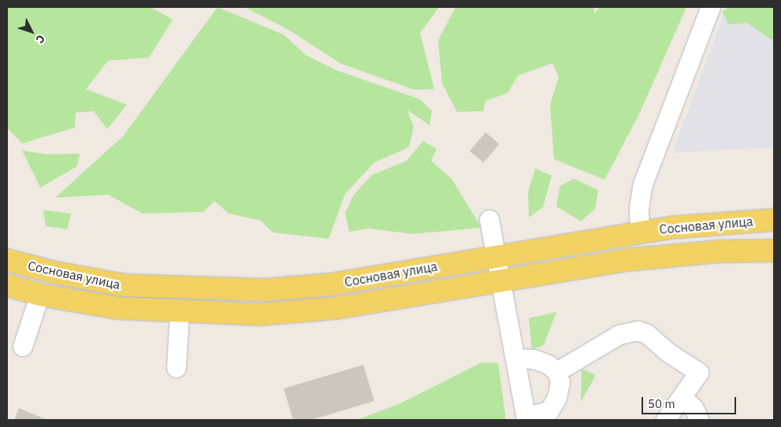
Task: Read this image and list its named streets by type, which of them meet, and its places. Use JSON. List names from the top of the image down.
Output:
{
  "streets": {
    "main road": ["Сосновая улица"]
  },
  "scale_bar": "50 m",
  "north": "bottom right"
}
